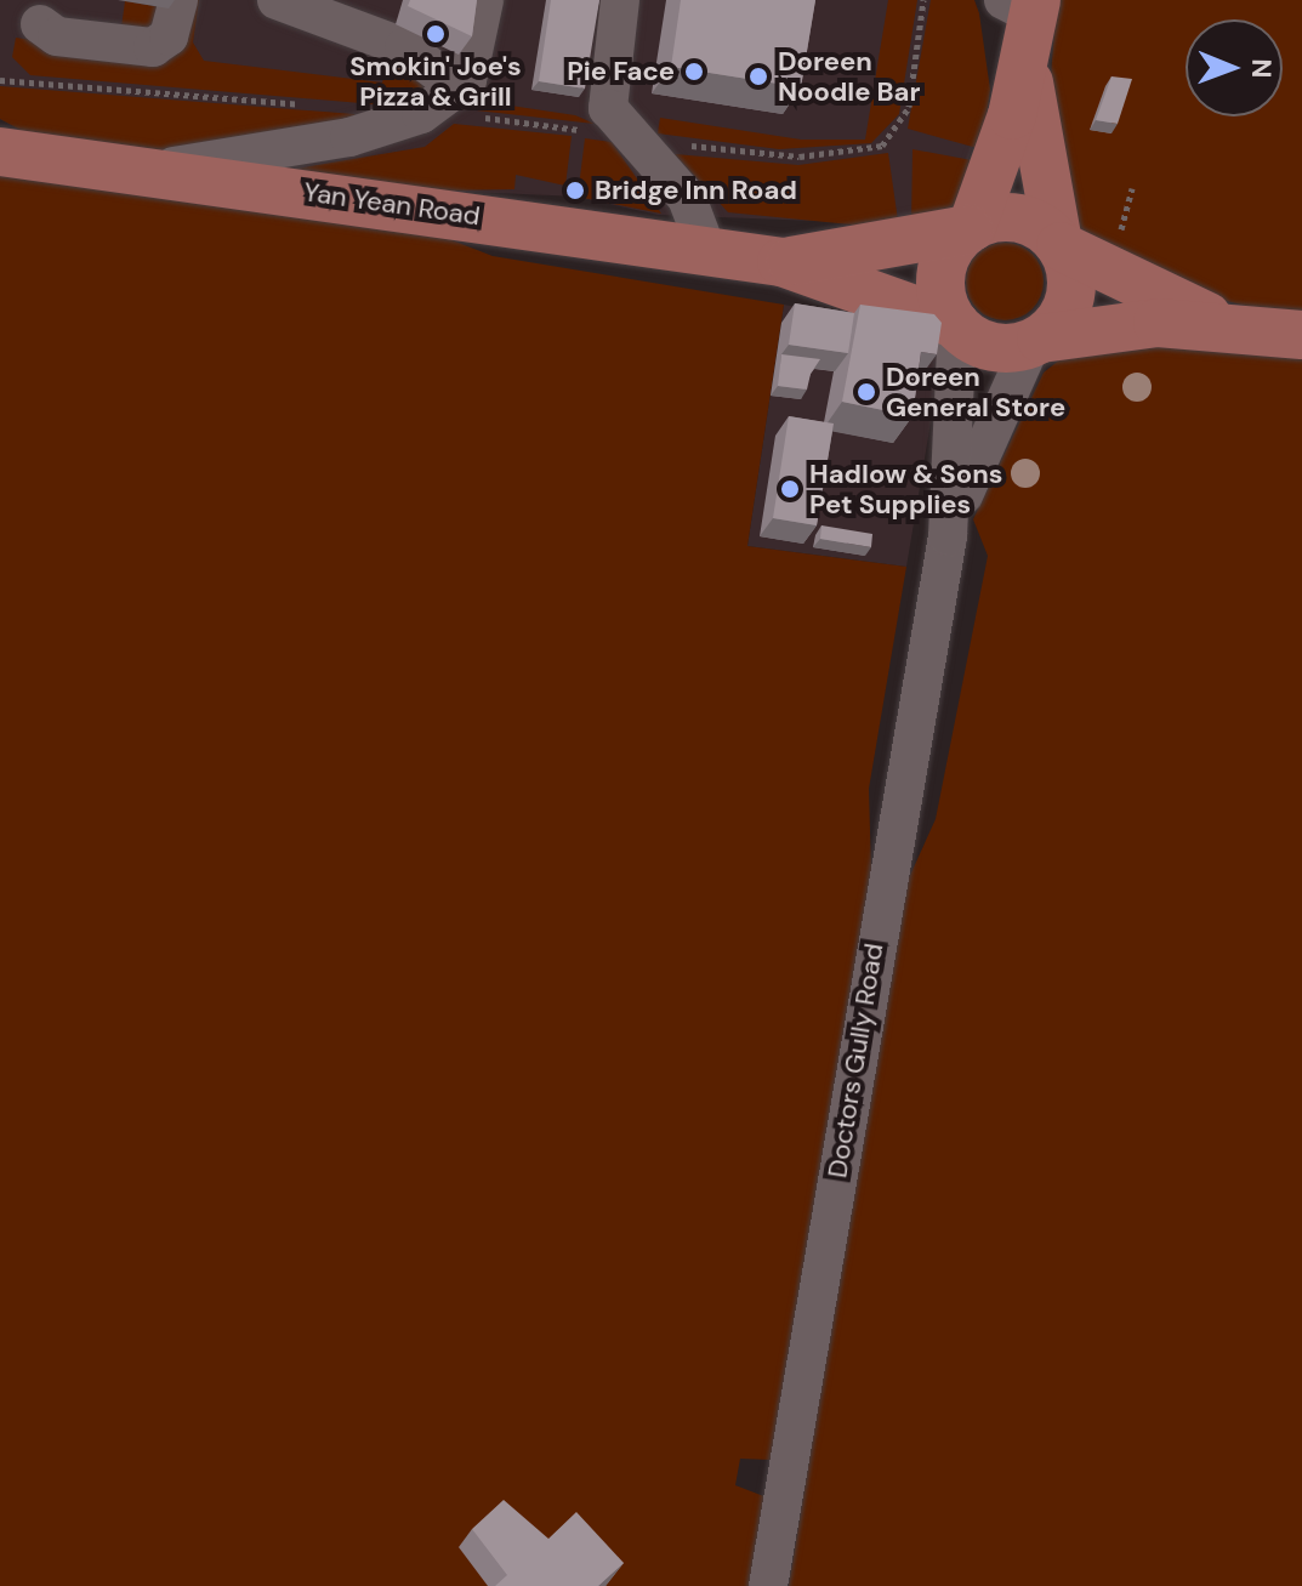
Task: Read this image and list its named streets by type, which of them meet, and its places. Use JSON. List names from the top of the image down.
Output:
{
  "streets": {
    "main road": ["Yan Yean Road"],
    "street": ["Doctors Gully Road"]
  },
  "crossings": [
    ["Yan Yean Road", "Doctors Gully Road"]
  ],
  "places": [
    "Smokin' Joe's Pizza & Grill",
    "Pie Face",
    "Doreen Noodle Bar",
    "Bridge Inn Road",
    "Doreen General Store",
    "Hadlow & Sons Pet Supplies"
  ],
  "north": "right"
}
